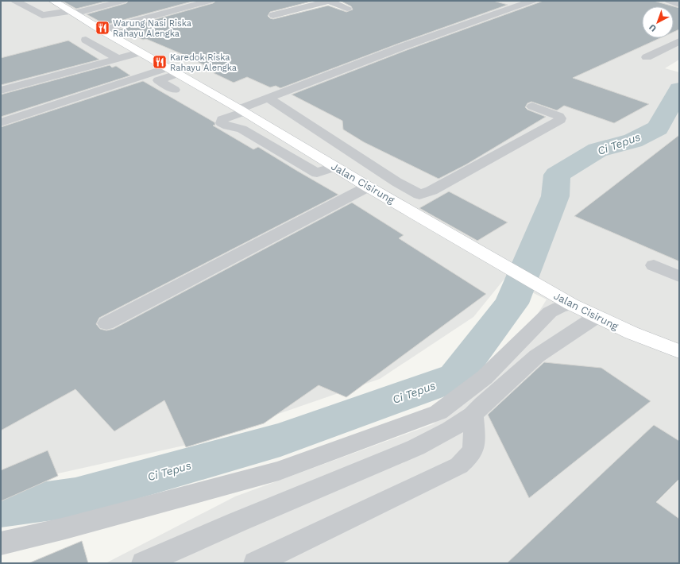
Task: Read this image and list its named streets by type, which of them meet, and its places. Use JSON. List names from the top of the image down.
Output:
{
  "streets": {
    "main road": ["Jalan Cisirung"]
  },
  "water": ["Ci Tepus"],
  "places": {
    "restaurant": ["Warung Nasi Riska Rahayu Alengka", "Karedok Riska Rahayu Alengka"]
  },
  "north": "bottom left"
}
